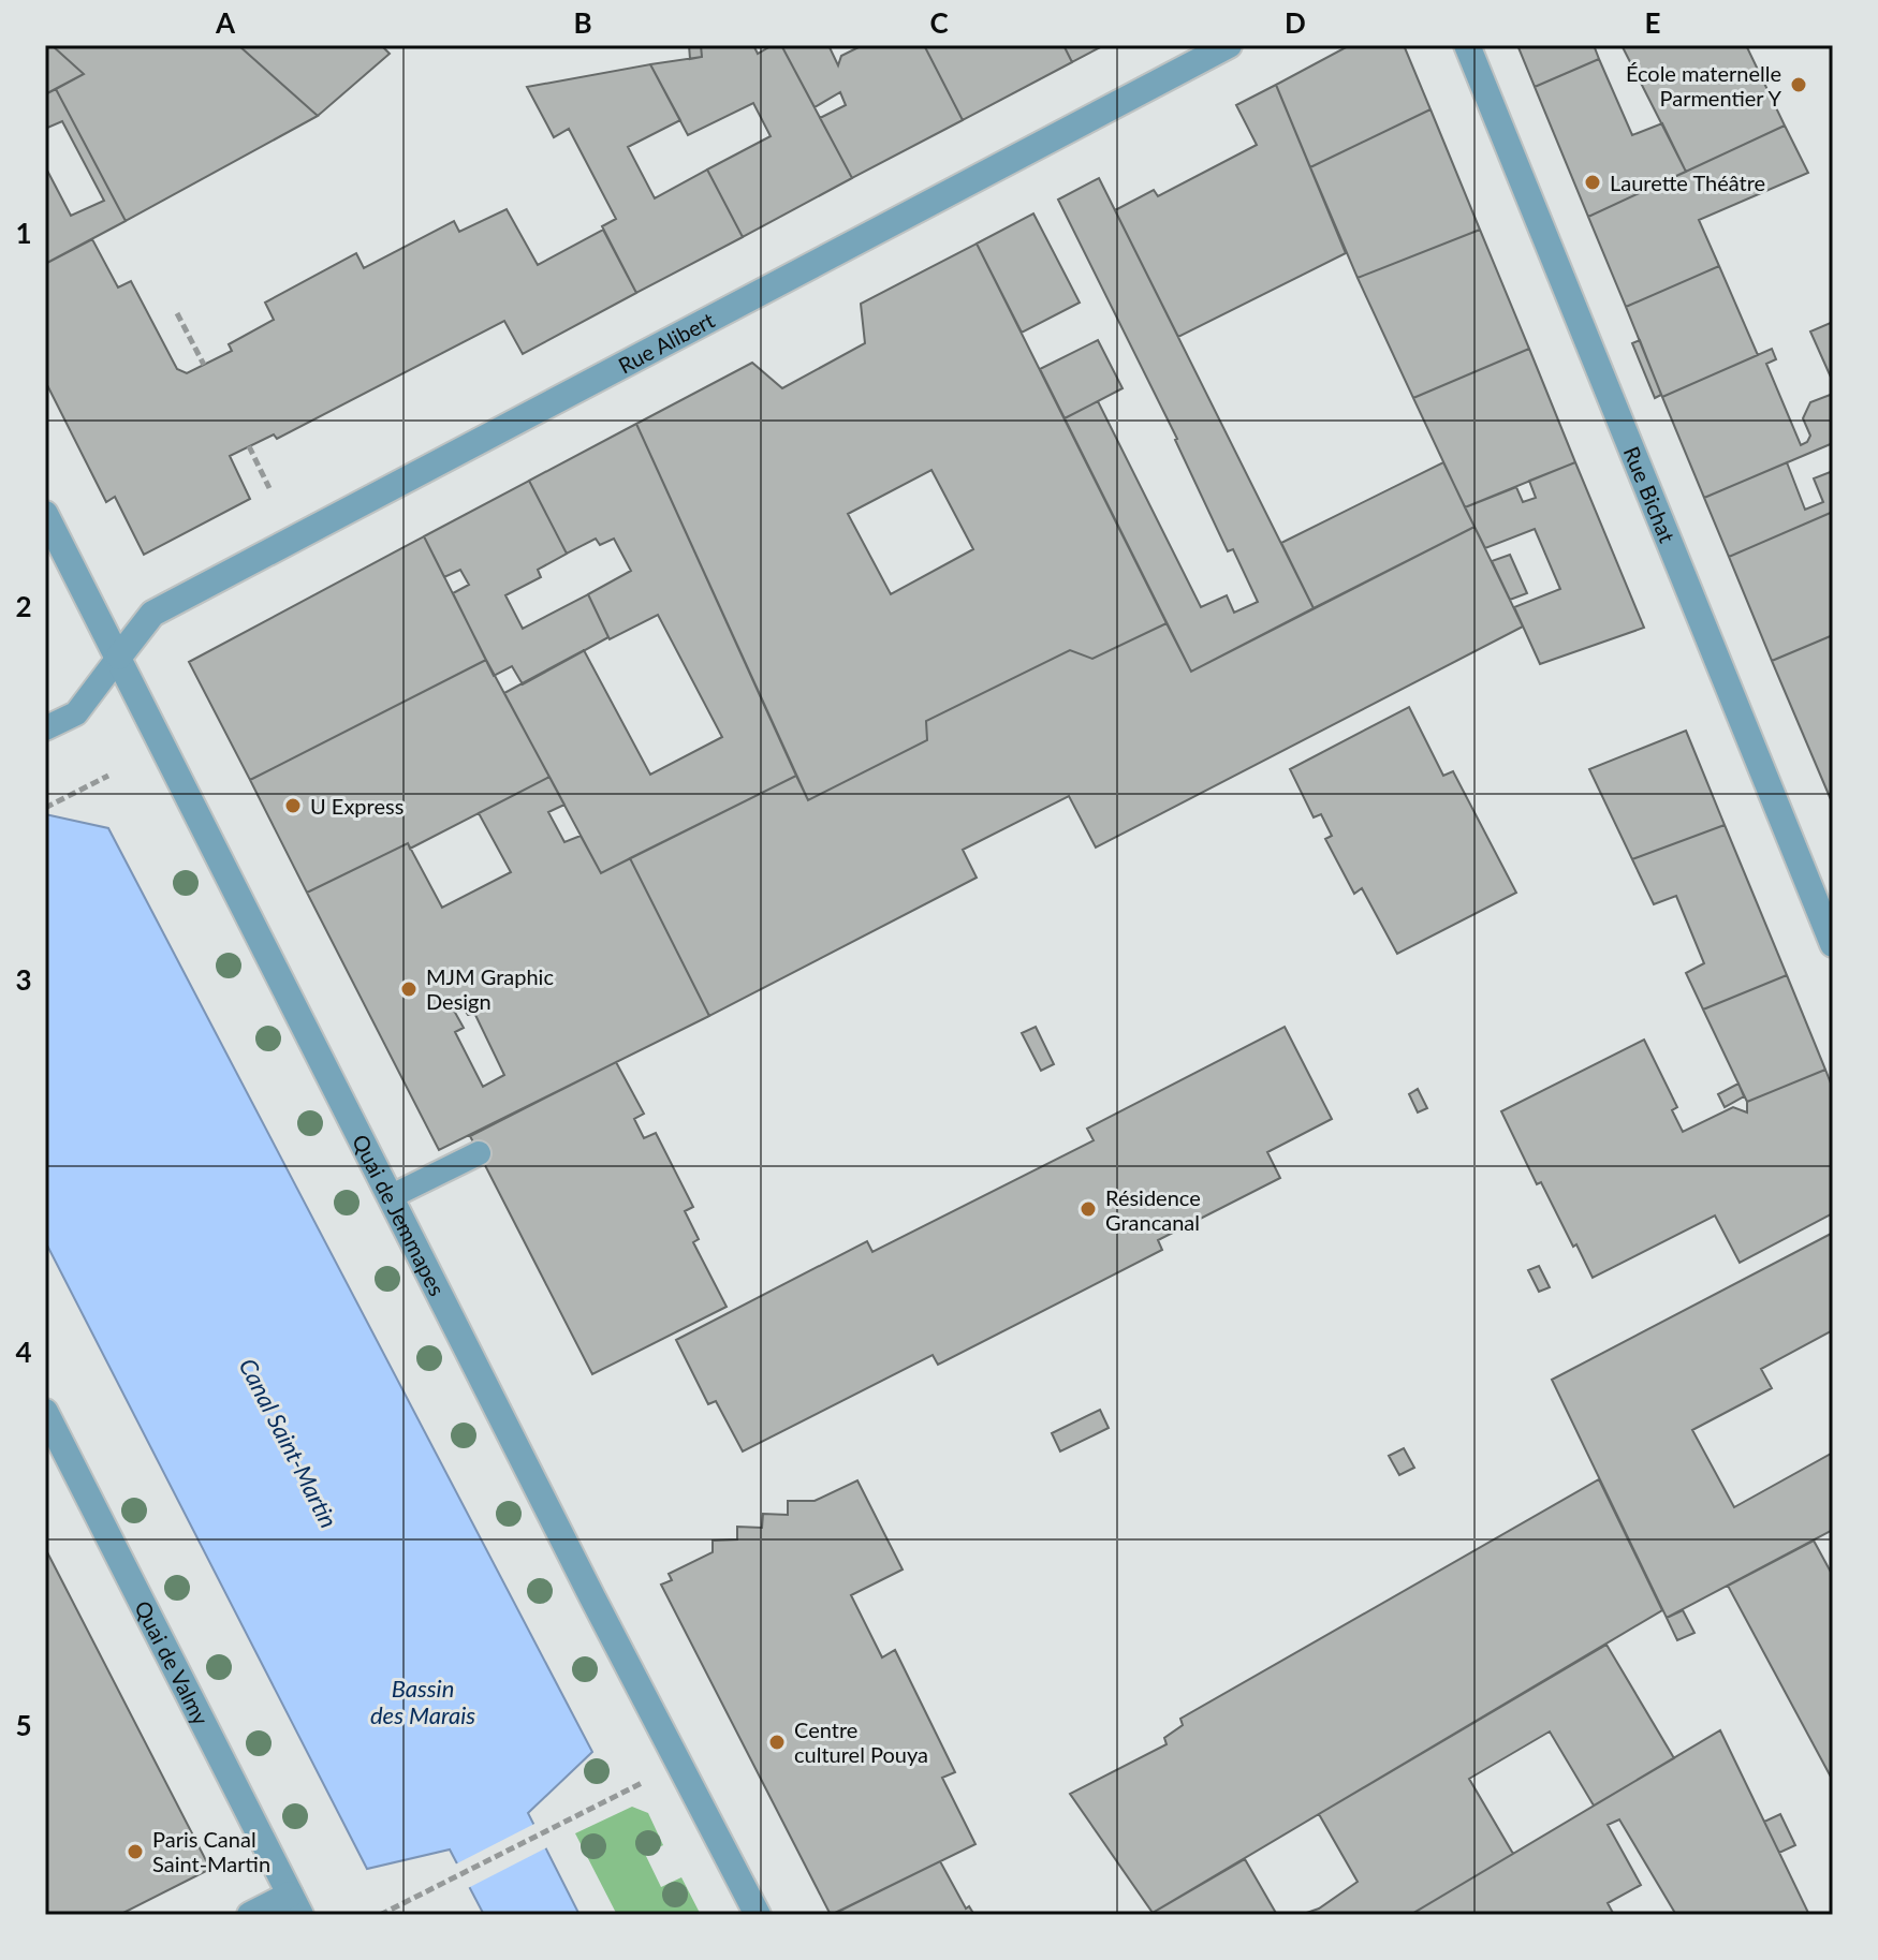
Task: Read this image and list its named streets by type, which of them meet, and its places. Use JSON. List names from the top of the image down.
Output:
{
  "streets": {
    "street": [
      "Rue Alibert",
      "Rue Bichat",
      "Quai de Jemmapes",
      "Quai de Valmy"
    ]
  },
  "crossings": [
    ["Rue Alibert", "Quai de Jemmapes"]
  ],
  "water": ["Canal Saint-Martin", "Bassin des Marais"],
  "places": [
    "École maternelle Parmentier Y",
    "Laurette Théâtre",
    "U Express",
    "MJM Graphic Design",
    "Résidence Grancanal",
    "Centre culturel Pouya",
    "Paris Canal Saint-Martin"
  ],
  "grid": {
    "columns": [
      "A",
      "B",
      "C",
      "D",
      "E"
    ],
    "rows": [
      "1",
      "2",
      "3",
      "4",
      "5"
    ]
  }
}
